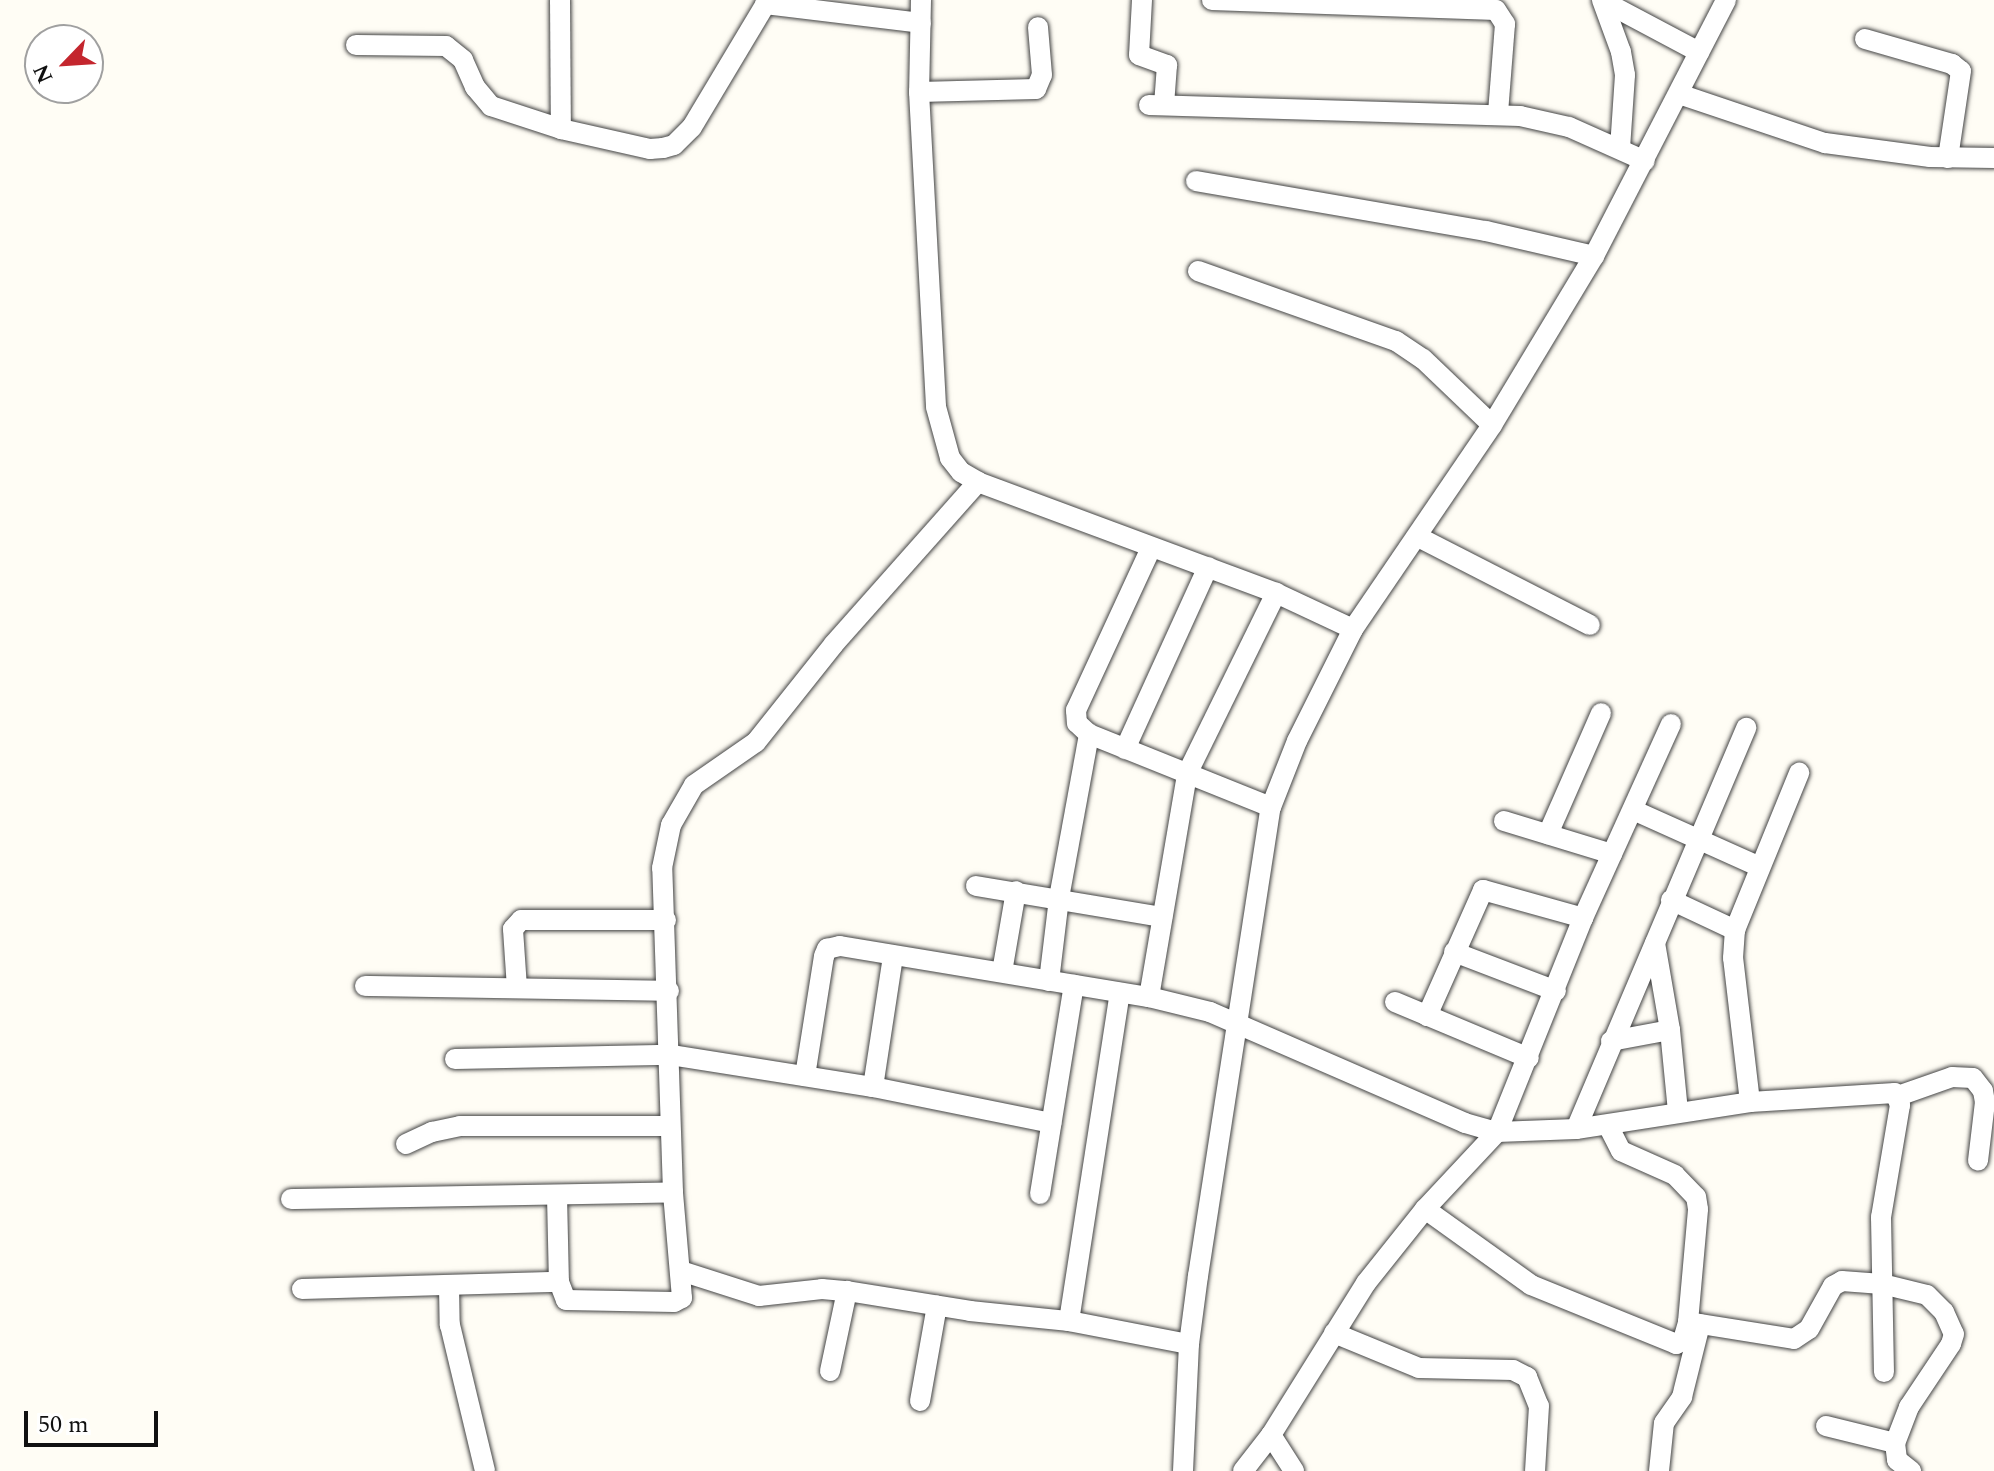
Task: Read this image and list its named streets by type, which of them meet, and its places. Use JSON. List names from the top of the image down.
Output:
{
  "scale_bar": "50 m",
  "north": "bottom left"
}
